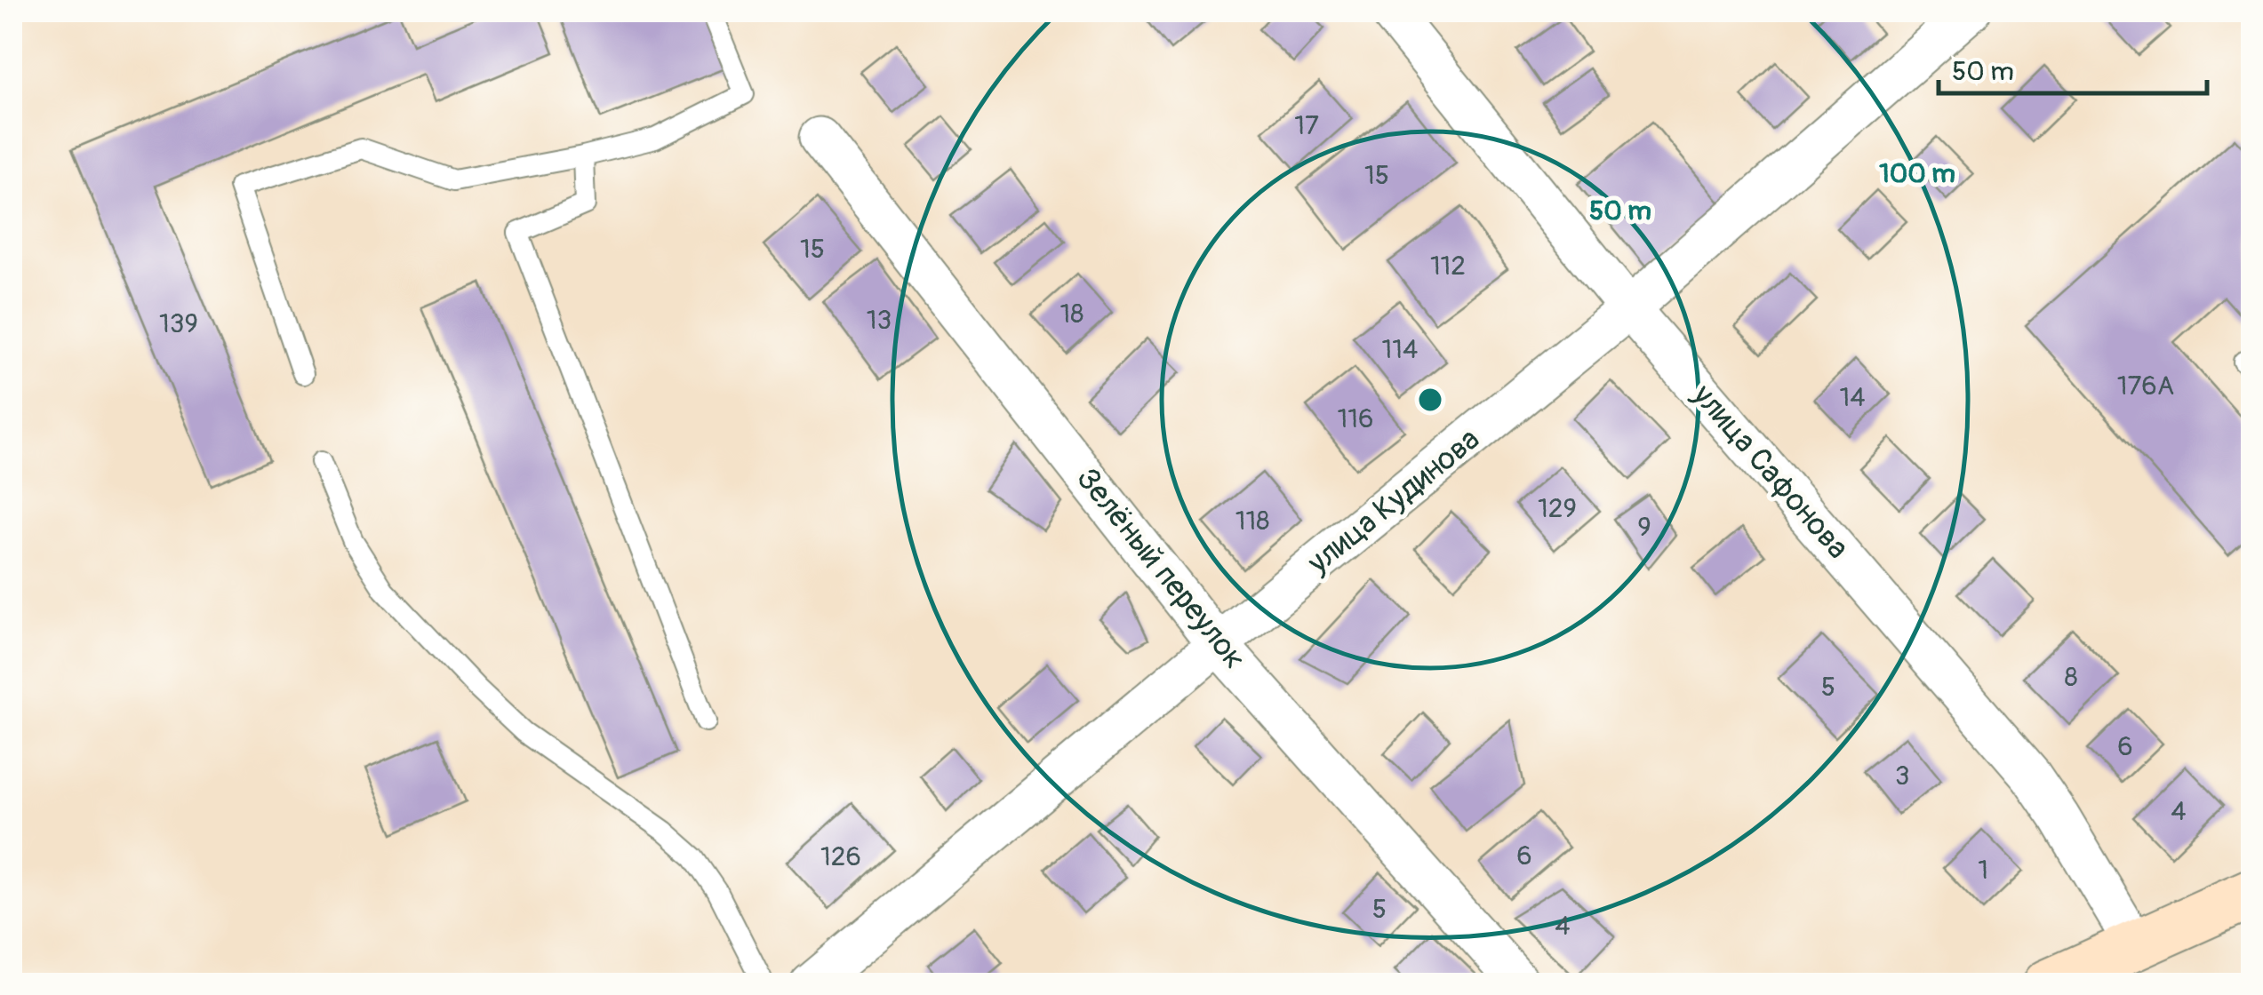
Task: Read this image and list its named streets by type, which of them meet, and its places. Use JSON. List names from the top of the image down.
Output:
{
  "streets": {
    "street": ["улица Сафонова", "улица Кудинова", "Зелёный переулок"]
  },
  "crossings": [
    ["улица Сафонова", "улица Кудинова"],
    ["улица Кудинова", "Зелёный переулок"]
  ],
  "house_numbers": [
    "17",
    "15",
    "15",
    "112",
    "18",
    "13",
    "139",
    "114",
    "176А",
    "14",
    "116",
    "129",
    "118",
    "9",
    "8",
    "5",
    "6",
    "3",
    "4",
    "6",
    "126",
    "1",
    "5",
    "4"
  ],
  "scale_bar": "50 m",
  "rings": ["100 m", "50 m"]
}
